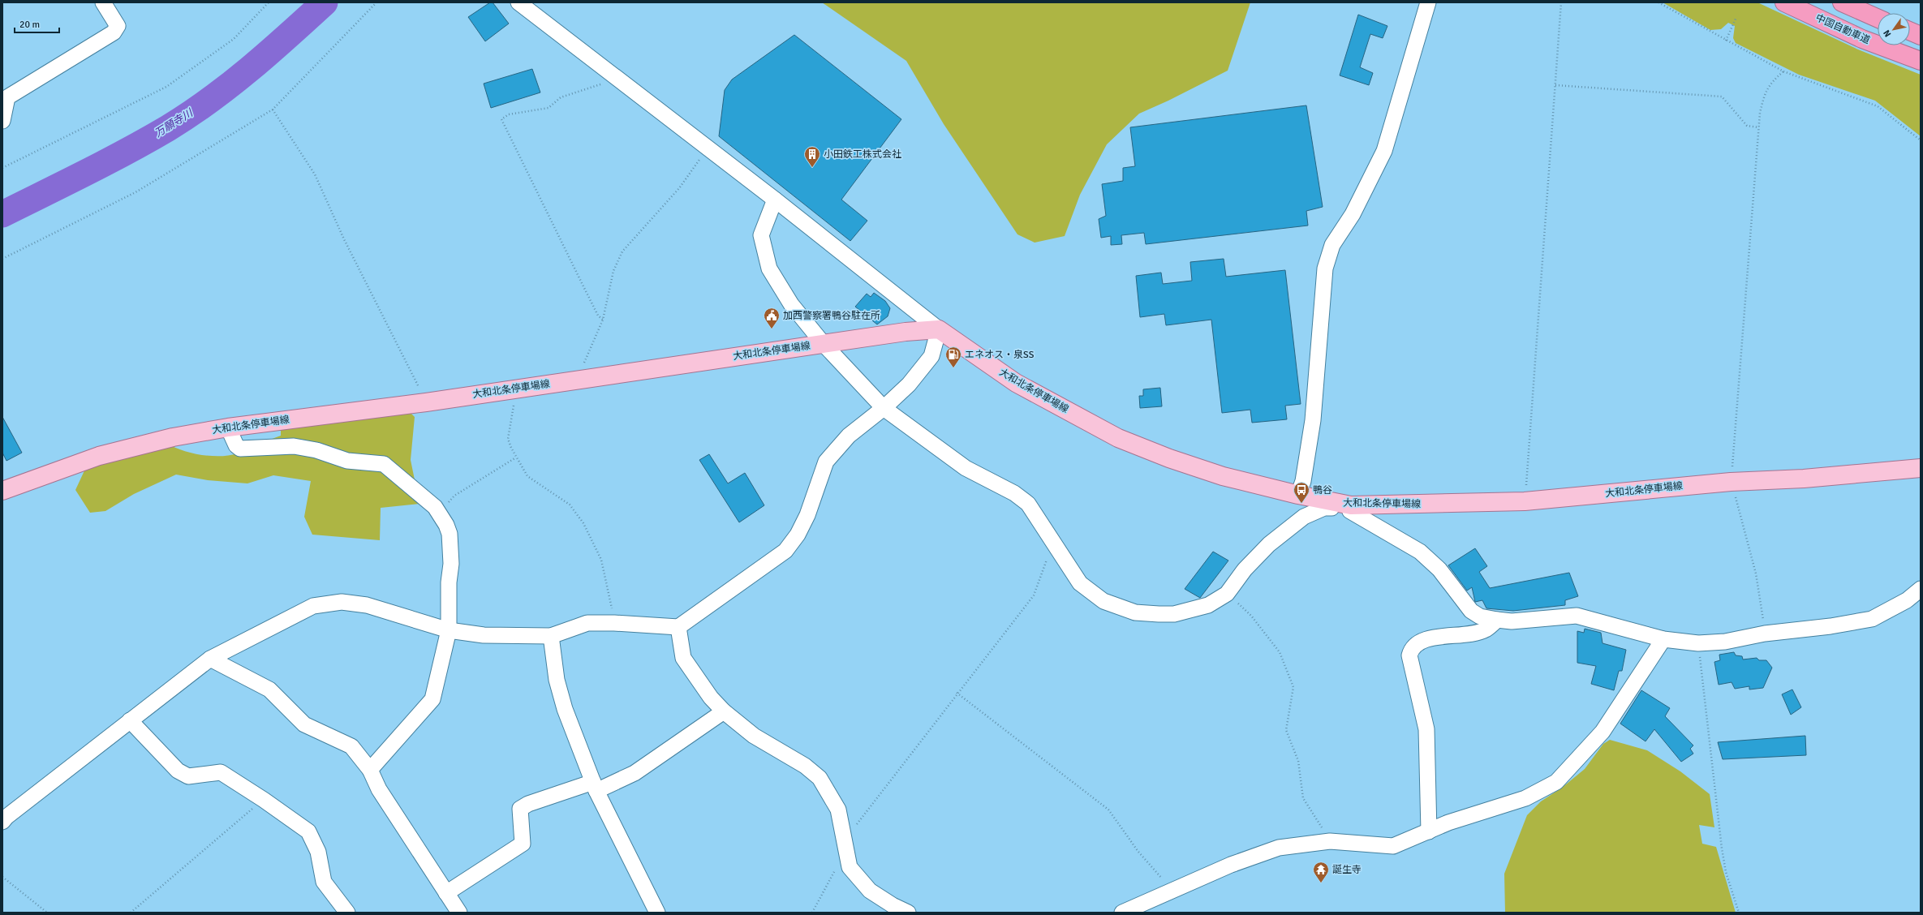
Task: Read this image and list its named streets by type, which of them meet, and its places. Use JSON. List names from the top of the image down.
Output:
{
  "streets": {
    "highway": ["中国自動車道"],
    "main road": ["大和北条停車場線"]
  },
  "water": ["万願寺川"],
  "places": {
    "building": ["小田鉄工株式会社"],
    "public building": ["加西警察署鴨谷駐在所"],
    "fuel station": ["エネオス・泉SS"],
    "bus stop": ["鴨谷"],
    "temple": ["誕生寺"]
  },
  "scale_bar": "20 m",
  "north": "bottom left"
}
